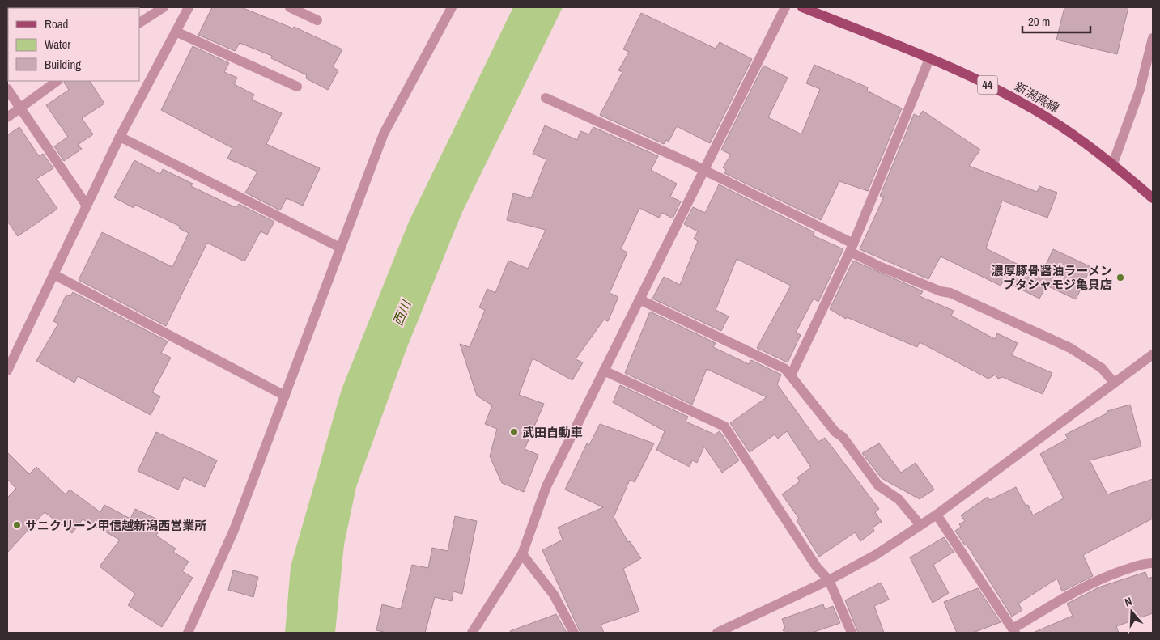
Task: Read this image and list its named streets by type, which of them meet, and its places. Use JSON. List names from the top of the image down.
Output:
{
  "streets": {
    "main road": ["44", "新潟燕線"]
  },
  "water": ["西川"],
  "places": ["濃厚豚骨醤油ラーメン ブタシャモジ亀貝店", "武田自動車", "サニクリーン甲信越新潟西営業所"],
  "legend": ["Road", "Water", "Building"],
  "scale_bar": "20 m",
  "north": "top"
}
